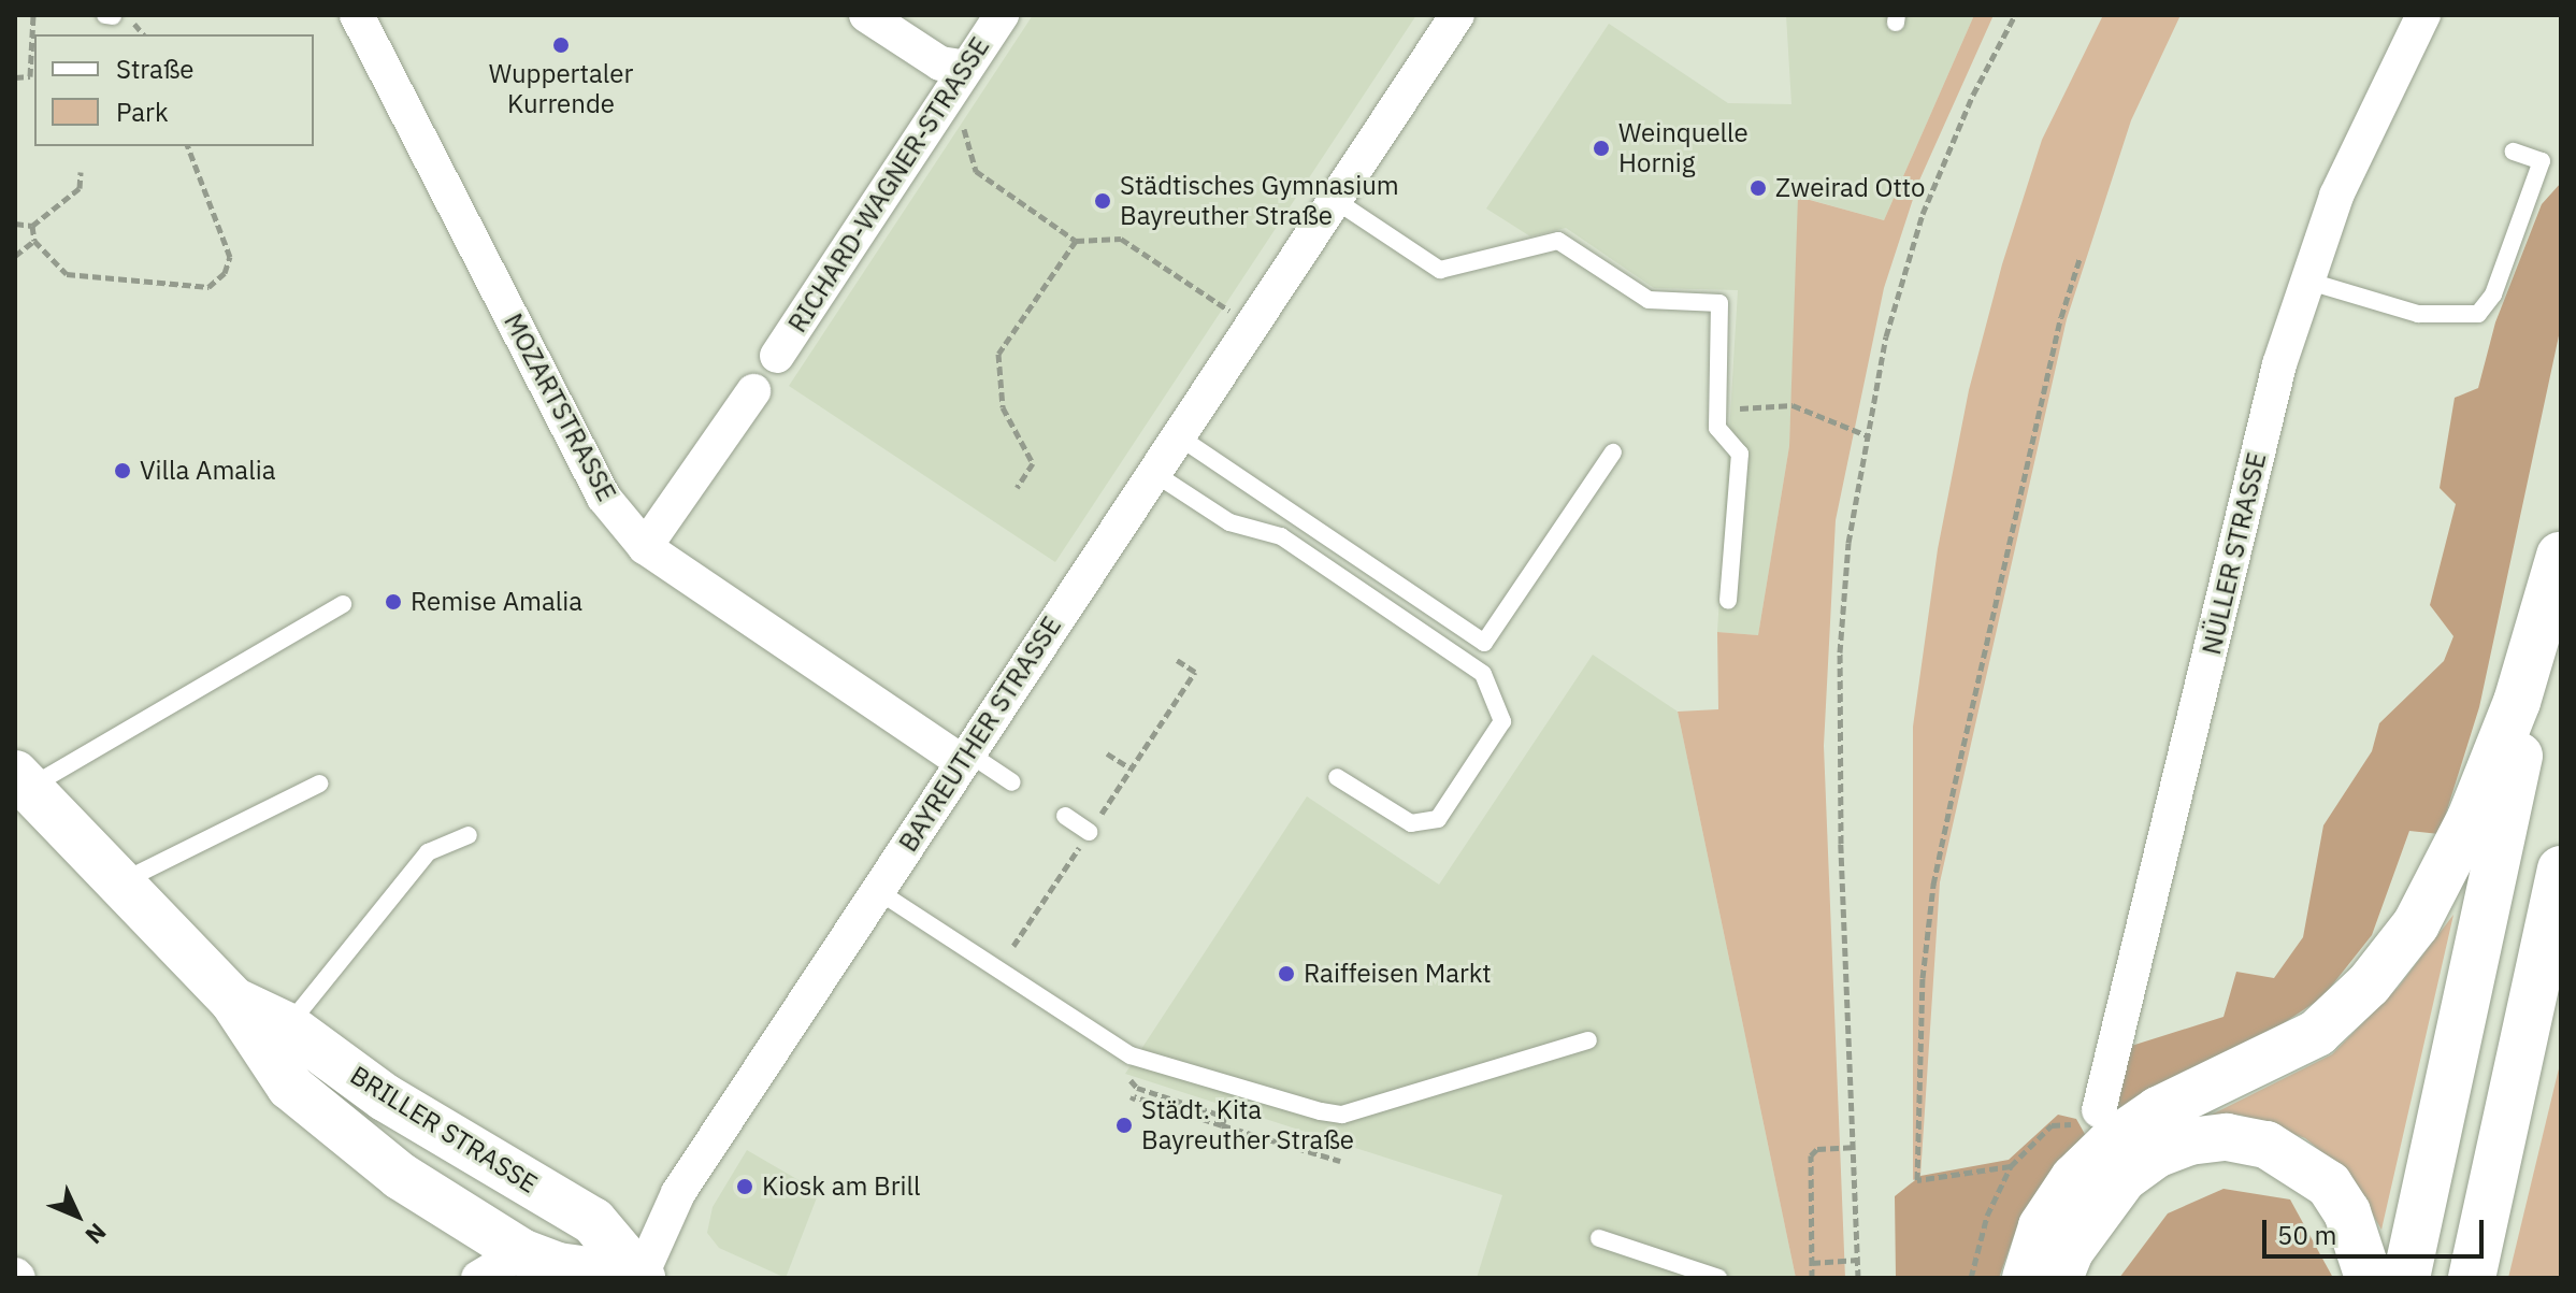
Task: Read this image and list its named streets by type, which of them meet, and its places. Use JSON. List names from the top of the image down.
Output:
{
  "streets": {
    "main road": ["BRILLER STRASSE"],
    "street": [
      "RICHARD-WAGNER-STRASSE",
      "MOZARTSTRASSE",
      "NÜLLER STRASSE",
      "BAYREUTHER STRASSE"
    ]
  },
  "crossings": [
    ["MOZARTSTRASSE", "BAYREUTHER STRASSE"],
    ["BAYREUTHER STRASSE", "BRILLER STRASSE"]
  ],
  "places": [
    "Wuppertaler Kurrende",
    "Weinquelle Hornig",
    "Zweirad Otto",
    "Städtisches Gymnasium Bayreuther Straße",
    "Villa Amalia",
    "Remise Amalia",
    "Raiffeisen Markt",
    "Städt. Kita Bayreuther Straße",
    "Kiosk am Brill"
  ],
  "legend": ["Straße", "Park"],
  "scale_bar": "50 m",
  "north": "bottom right"
}
